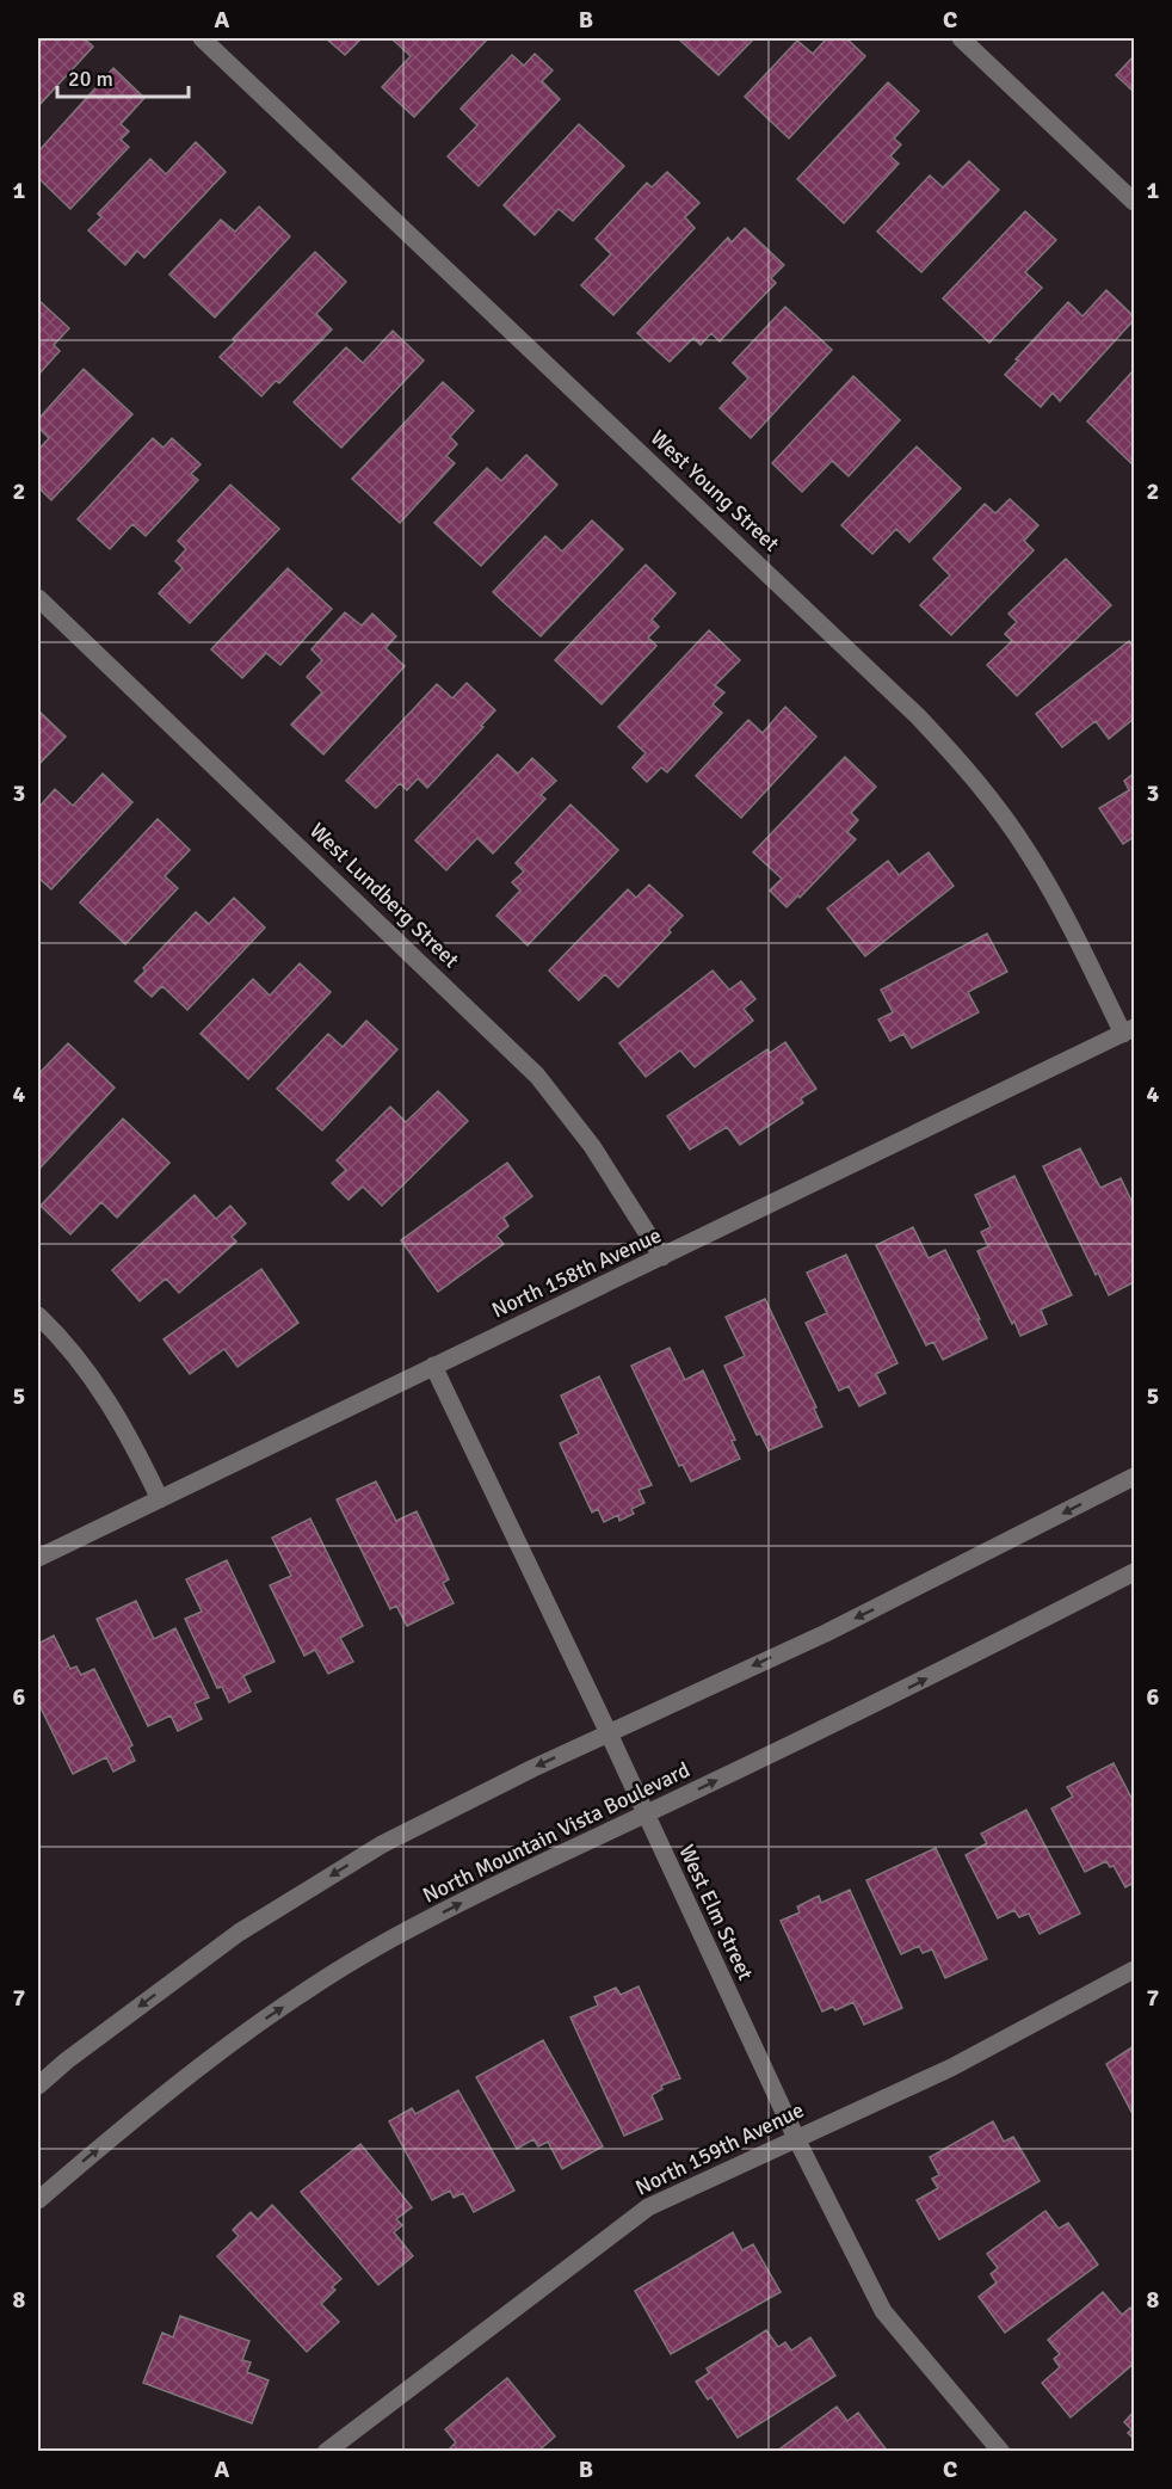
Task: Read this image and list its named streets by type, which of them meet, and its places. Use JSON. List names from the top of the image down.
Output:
{
  "streets": {
    "street": [
      "West Young Street",
      "West Lundberg Street",
      "North 158th Avenue",
      "North Mountain Vista Boulevard",
      "West Elm Street",
      "North 159th Avenue"
    ]
  },
  "crossings": [
    ["West Young Street", "North 158th Avenue"],
    ["West Lundberg Street", "North 158th Avenue"],
    ["North 158th Avenue", "West Elm Street"],
    ["North Mountain Vista Boulevard", "West Elm Street"],
    ["West Elm Street", "North 159th Avenue"]
  ],
  "scale_bar": "20 m",
  "grid": {
    "columns": ["A", "B", "C"],
    "rows": [
      "1",
      "2",
      "3",
      "4",
      "5",
      "6",
      "7",
      "8"
    ]
  }
}
